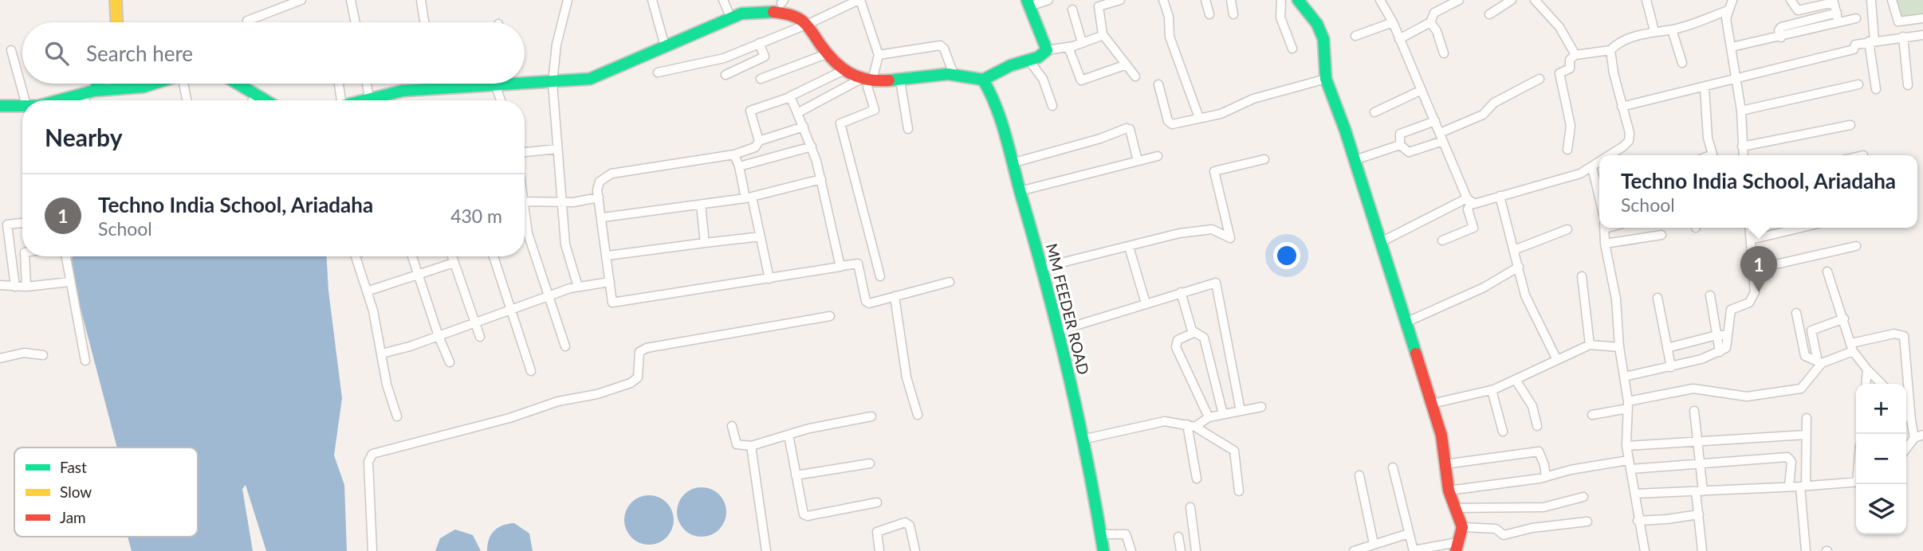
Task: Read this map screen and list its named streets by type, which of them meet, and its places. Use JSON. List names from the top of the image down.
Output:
{
  "streets": {
    "street": ["MM FEEDER ROAD"]
  },
  "legend": ["Fast", "Slow", "Jam"],
  "page": {
    "search": "Search here",
    "heading": "Nearby",
    "popup": ["Techno India School, Ariadaha", "School"],
    "list": [
      {
        "mark": "1",
        "name": "Techno India School, Ariadaha",
        "note": "School",
        "value": "430 m"
      }
    ],
    "pins": "1",
    "map_buttons": ["+", "−"]
  }
}
